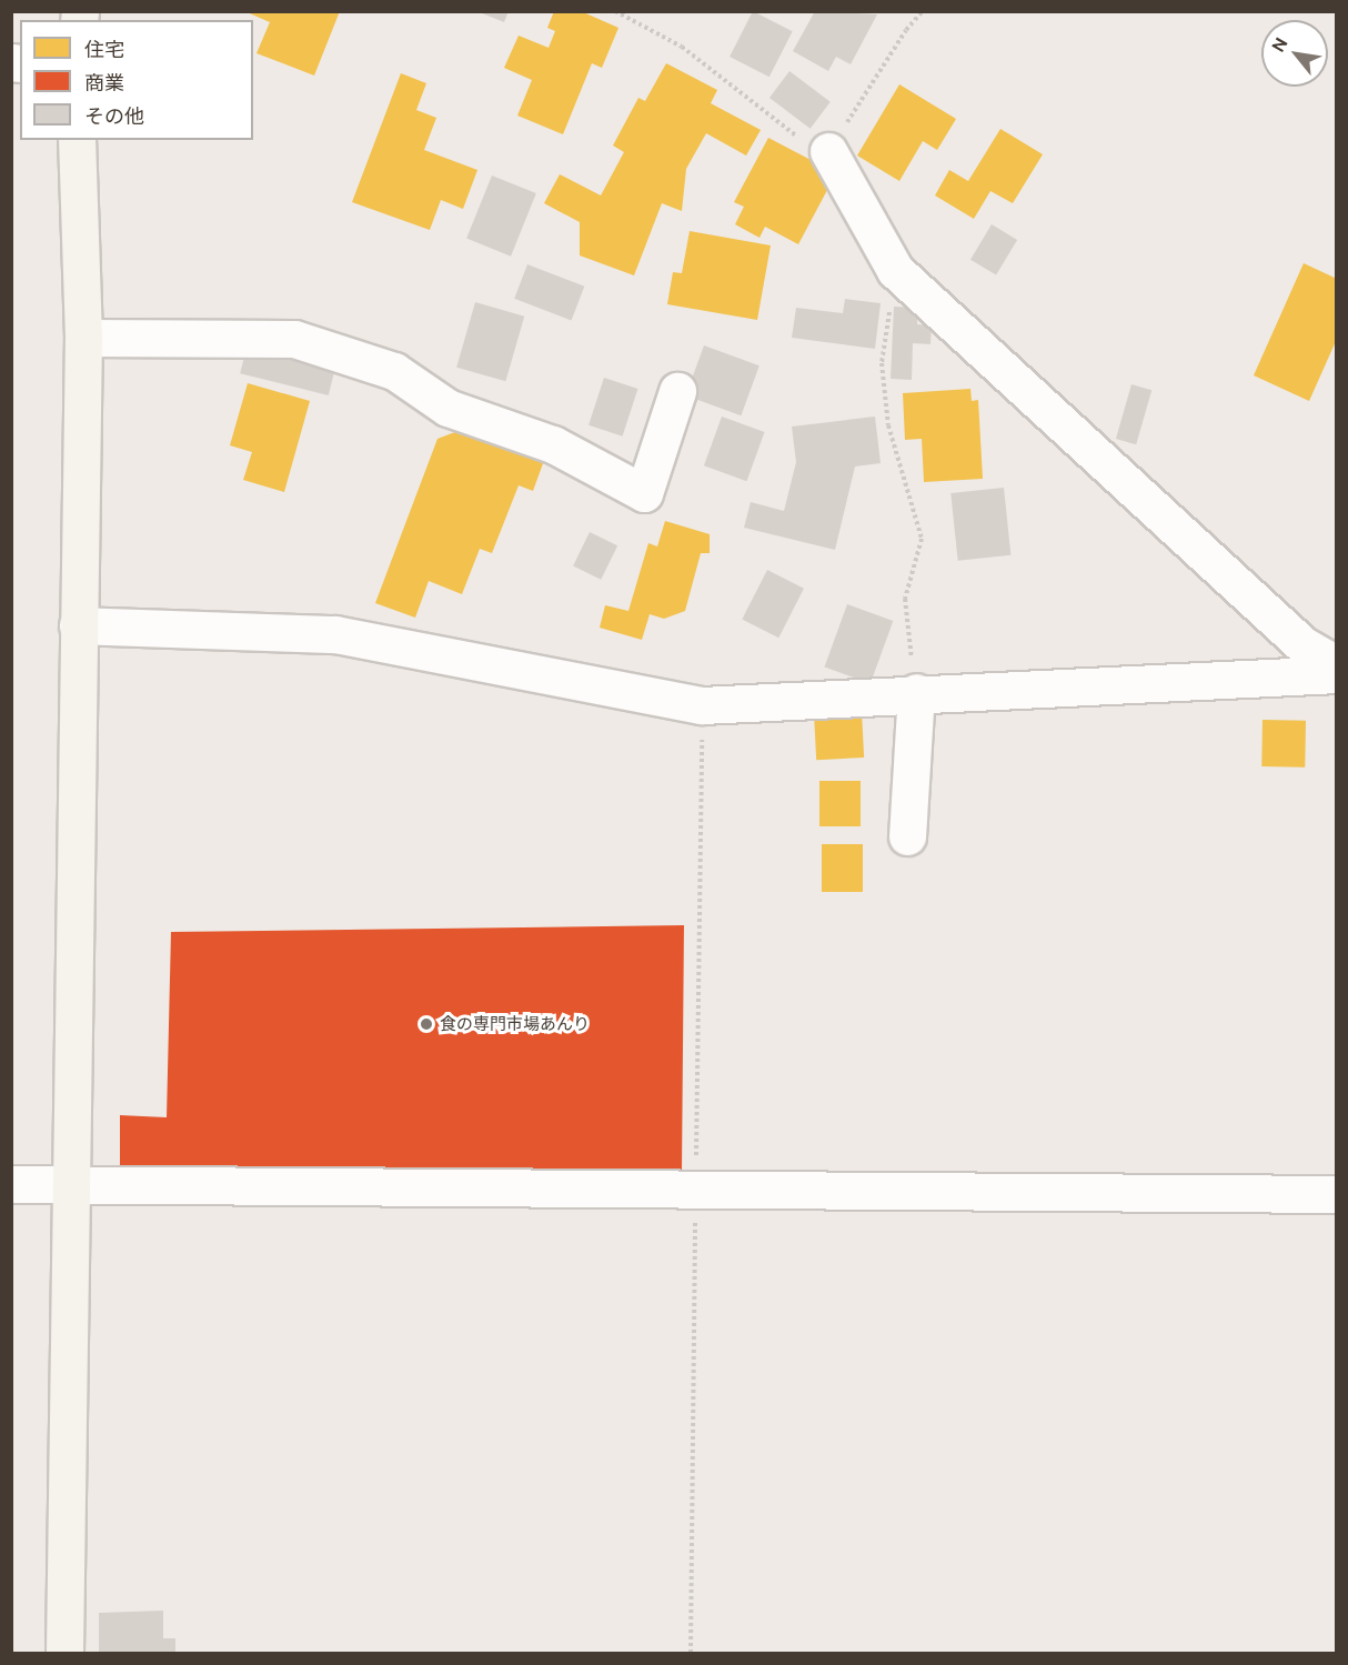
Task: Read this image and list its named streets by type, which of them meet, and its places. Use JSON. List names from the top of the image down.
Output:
{
  "places": ["食の専門市場あんり"],
  "legend": ["住宅", "商業", "その他"],
  "north": "top left"
}
